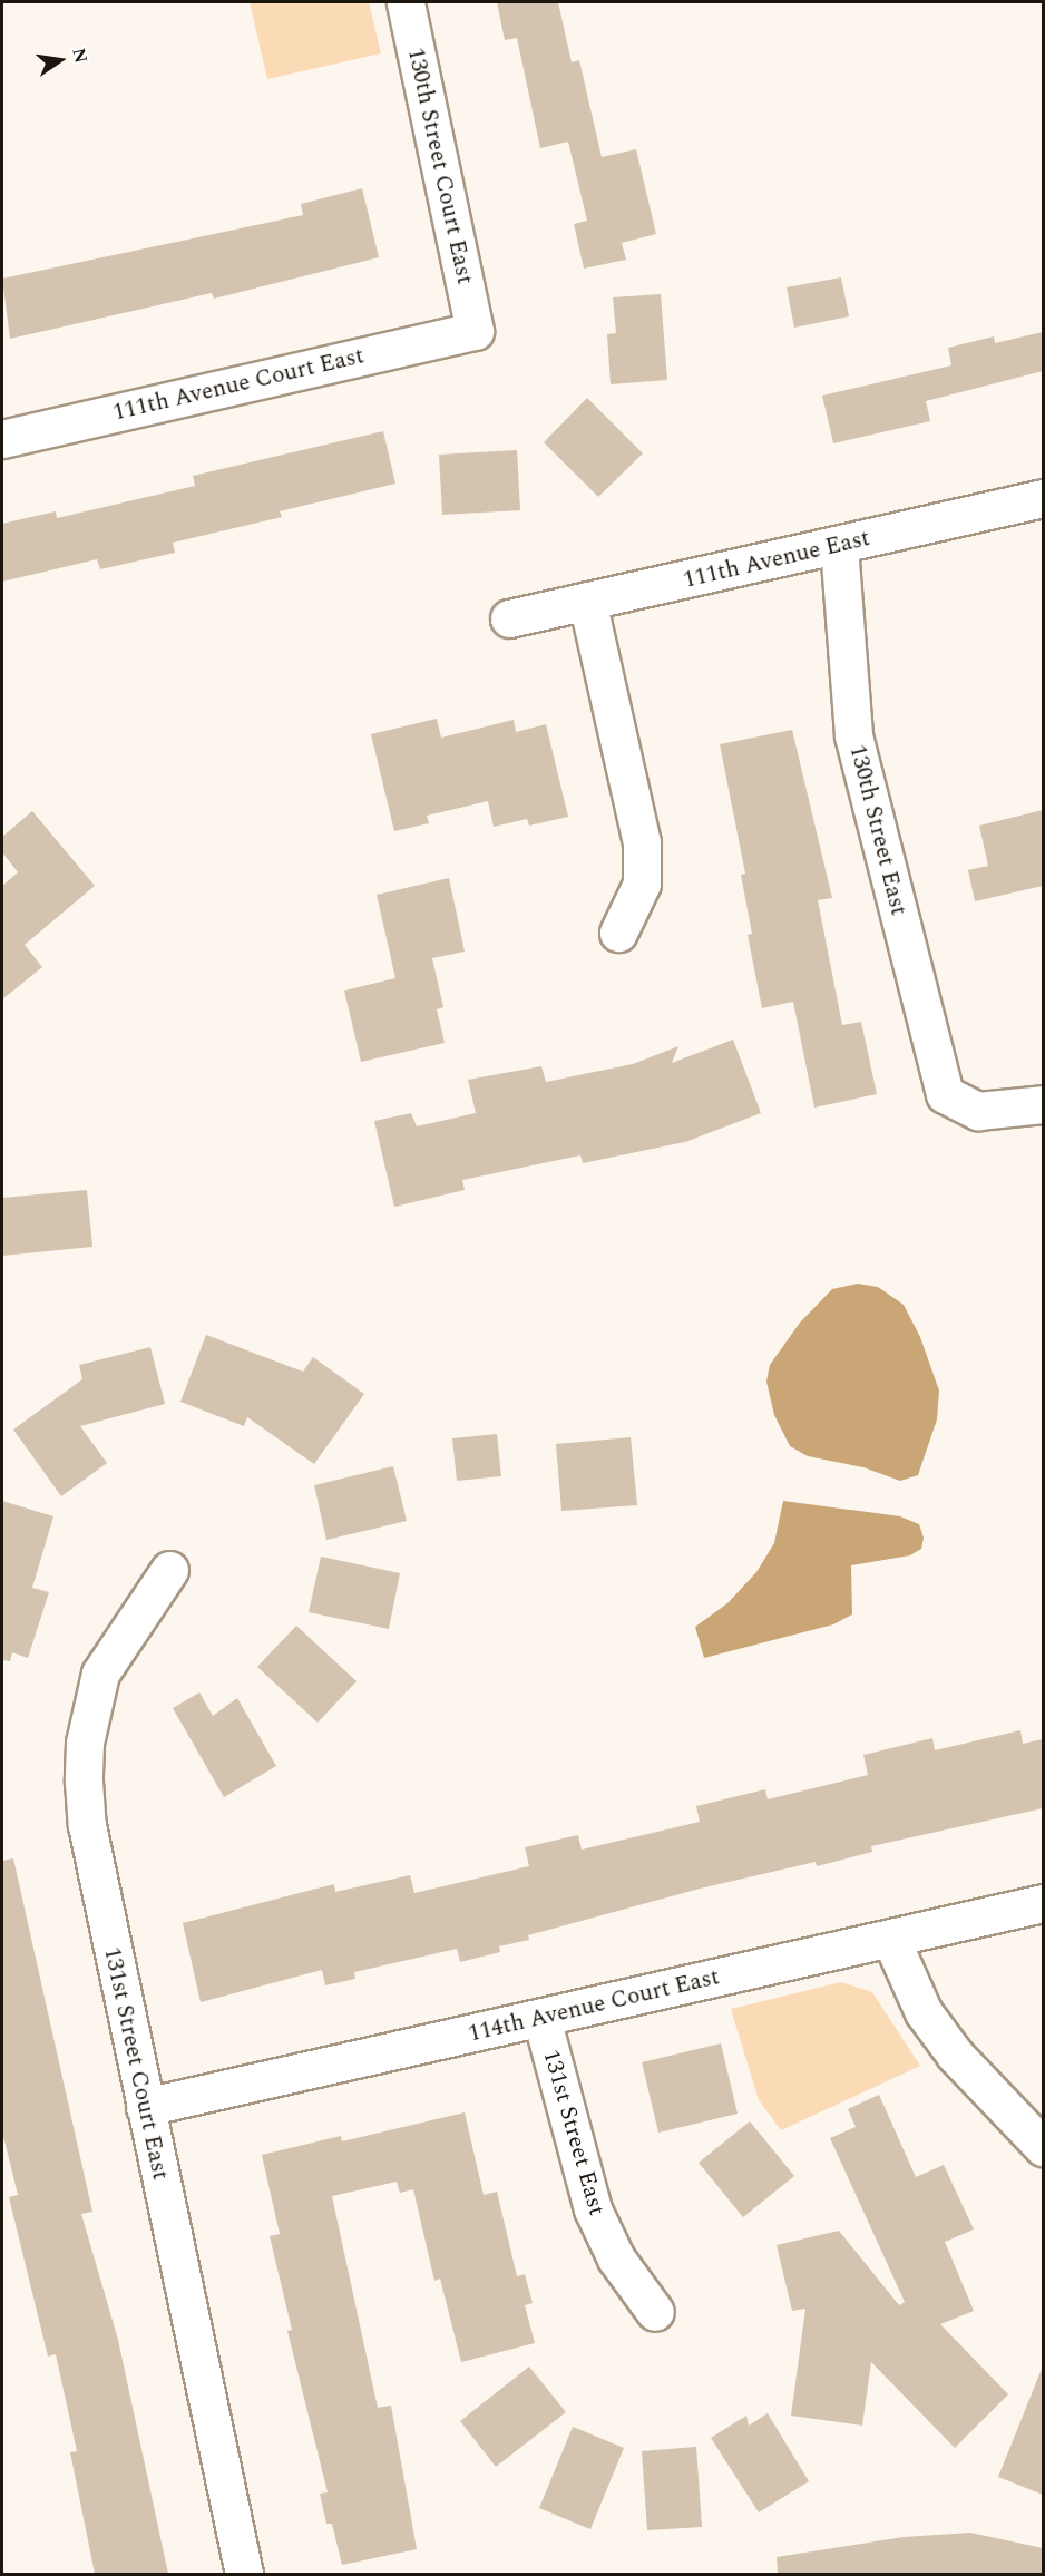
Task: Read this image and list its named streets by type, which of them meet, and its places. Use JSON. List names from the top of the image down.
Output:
{
  "streets": {
    "street": [
      "130th Street Court East",
      "111th Avenue Court East",
      "111th Avenue East",
      "130th Street East",
      "114th Avenue Court East",
      "131st Street Court East",
      "131st Street East"
    ]
  },
  "crossings": [
    ["130th Street Court East", "111th Avenue Court East"],
    ["111th Avenue East", "130th Street East"],
    ["114th Avenue Court East", "131st Street Court East"],
    ["114th Avenue Court East", "131st Street East"]
  ],
  "north": "right"
}
